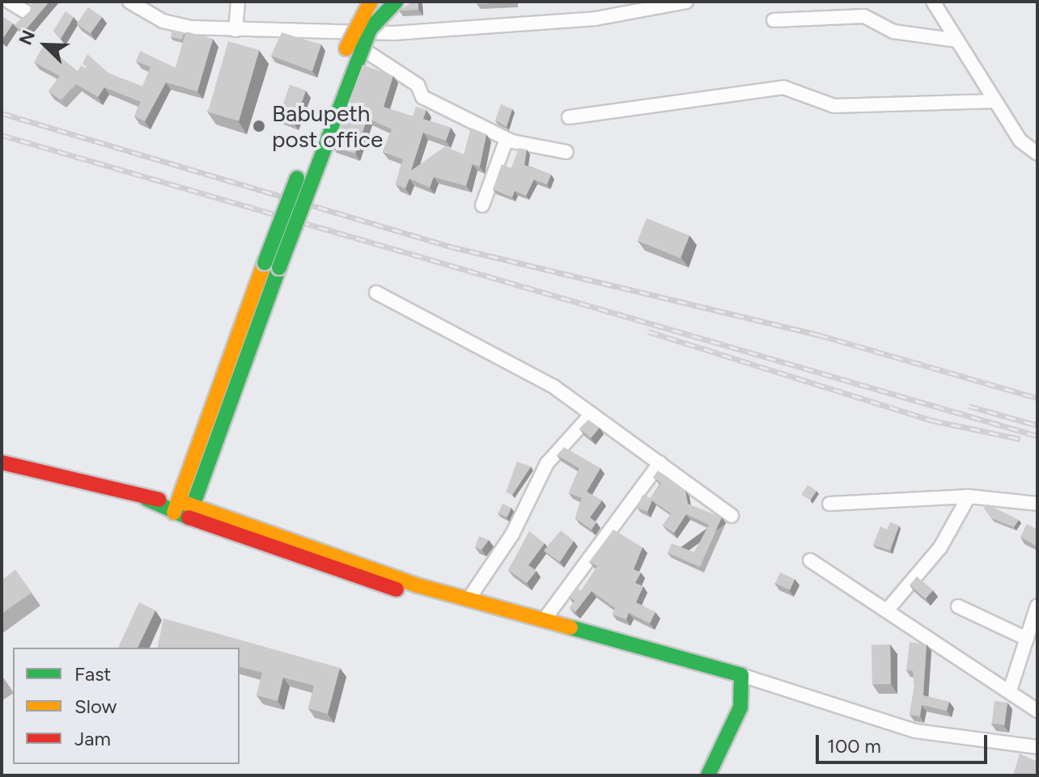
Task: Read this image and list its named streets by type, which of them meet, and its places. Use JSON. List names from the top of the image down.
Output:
{
  "places": ["Babupeth post office"],
  "legend": ["Fast", "Slow", "Jam"],
  "scale_bar": "100 m",
  "north": "top left"
}
